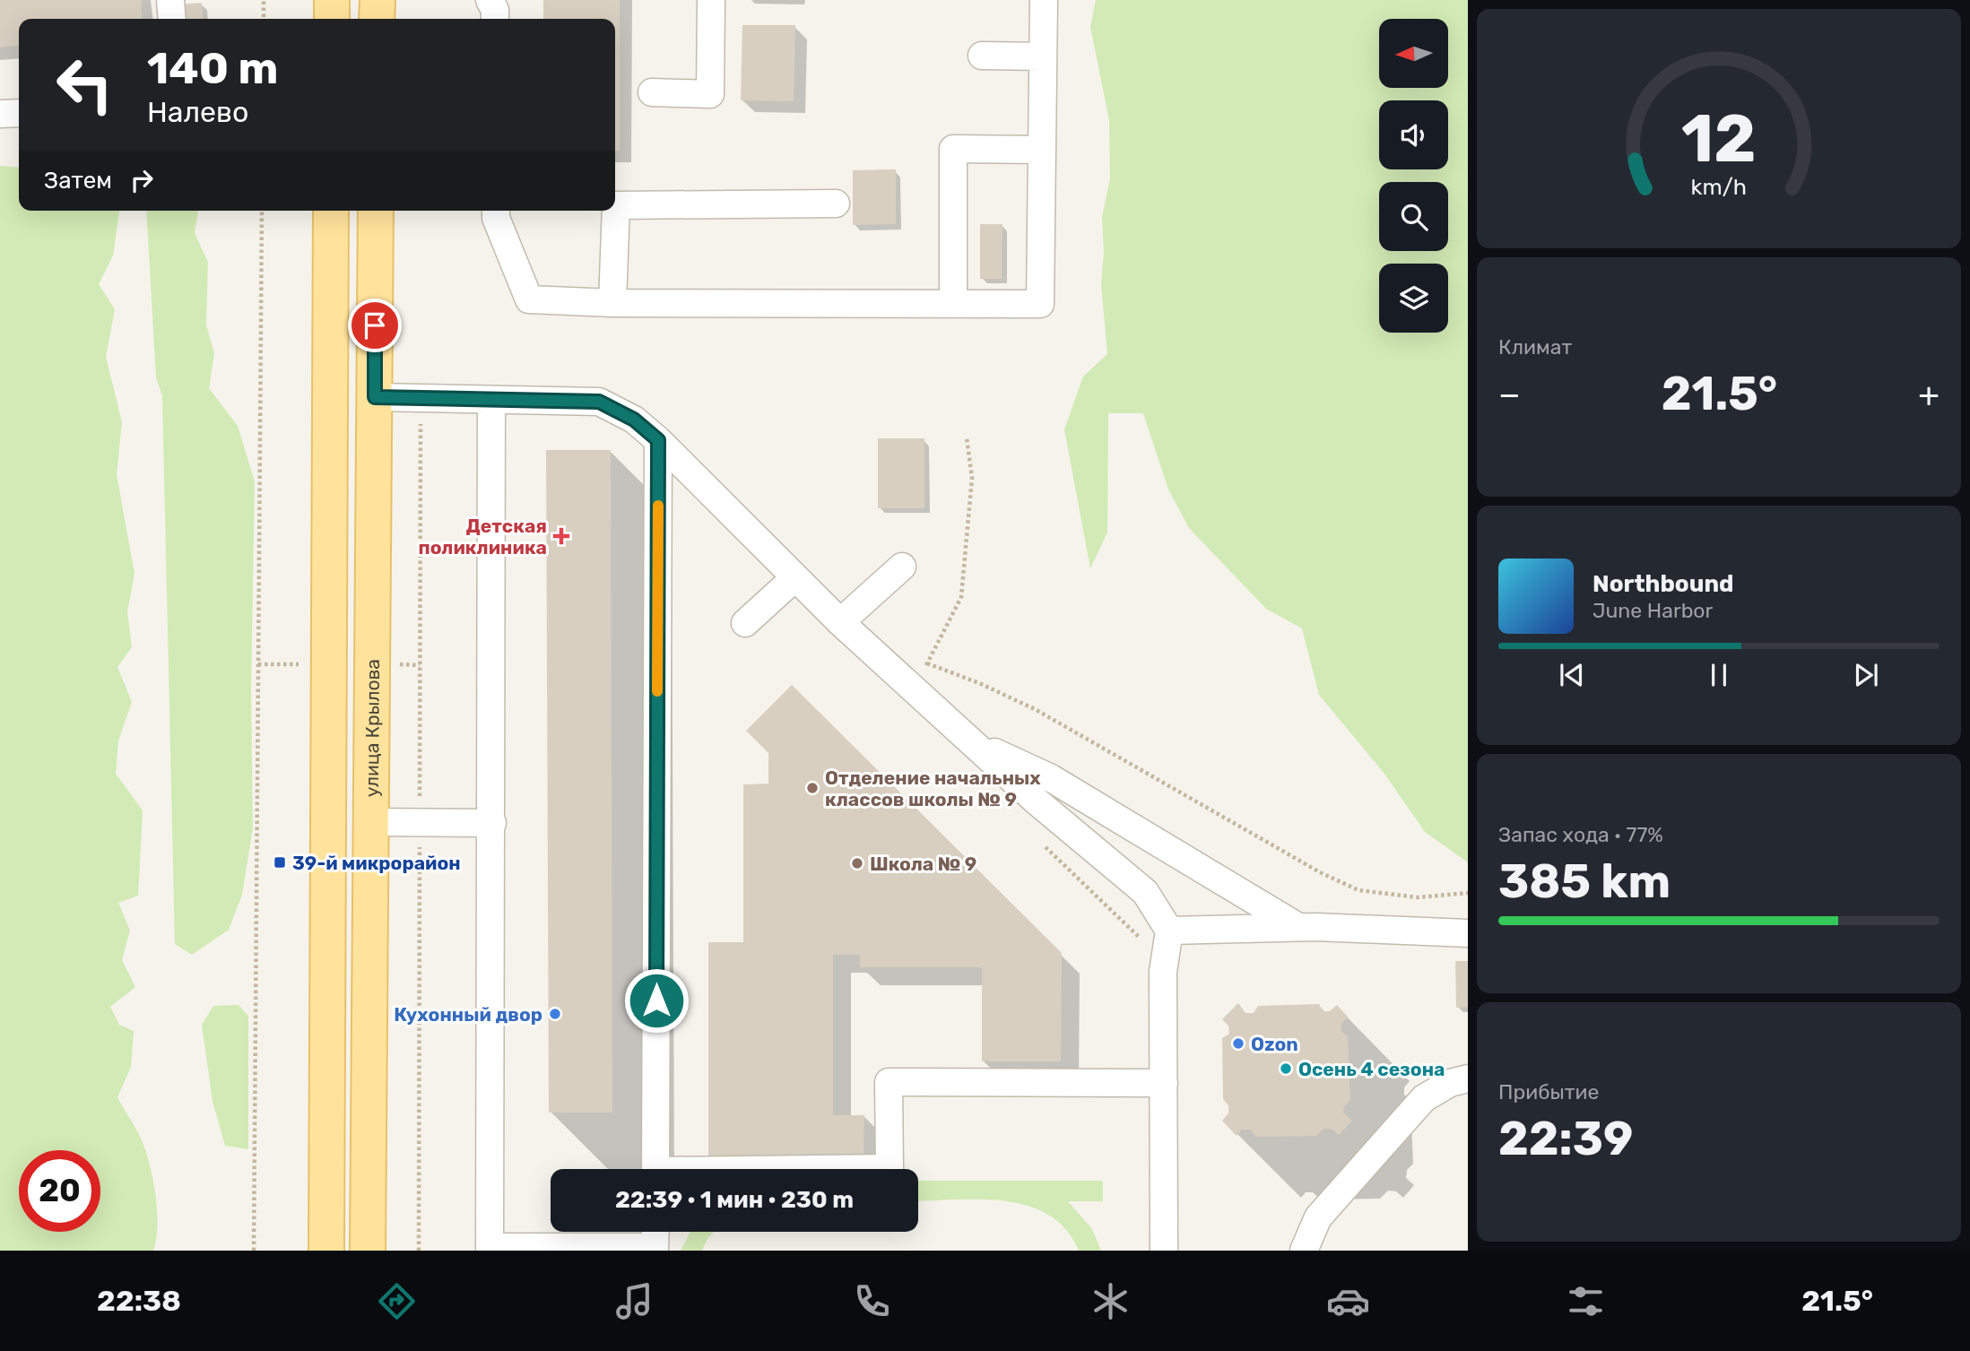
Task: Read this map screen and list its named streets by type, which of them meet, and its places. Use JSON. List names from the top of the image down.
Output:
{
  "streets": {
    "main road": ["улица Крылова"]
  },
  "places": {
    "health": ["Детская поликлиника"],
    "other": [
      "Отделение начальных классов школы № 9",
      "Школа № 9",
      "Кухонный двор",
      "Ozon",
      "Осень 4 сезона"
    ],
    "transit": ["39-й микрорайон"]
  },
  "north": "left",
  "page": {
    "turn": ["140 m", "Налево"],
    "then": "Затем",
    "tile": [
      "Климат",
      ["Запас хода · 77%", "385 km"],
      ["Прибытие", "22:39"]
    ],
    "heat": ["−", "21.5°", "+"],
    "song": ["Northbound", "June Harbor"],
    "limit": "20",
    "trip": "22:39 · 1 мин · 230 m",
    "tabs": ["22:38", "21.5°"],
    "gauge": ["12", "km/h"]
  }
}
